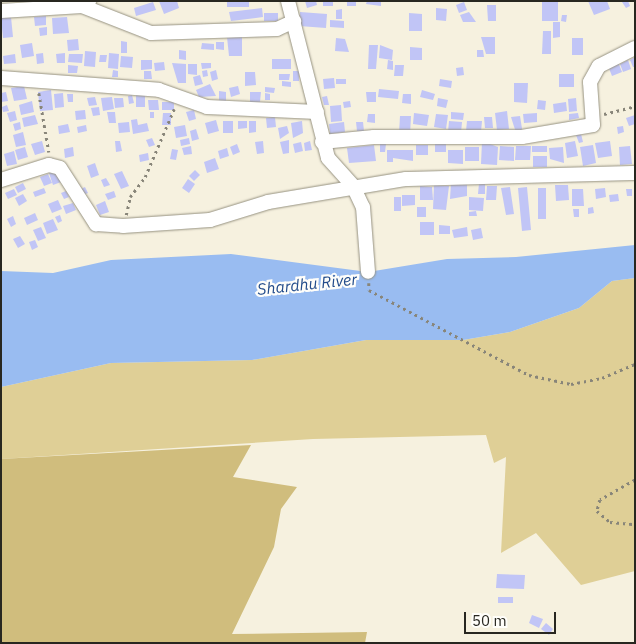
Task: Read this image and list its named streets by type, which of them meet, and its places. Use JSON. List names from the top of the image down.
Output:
{
  "water": ["Shardhu River"],
  "scale_bar": "50 m"
}
